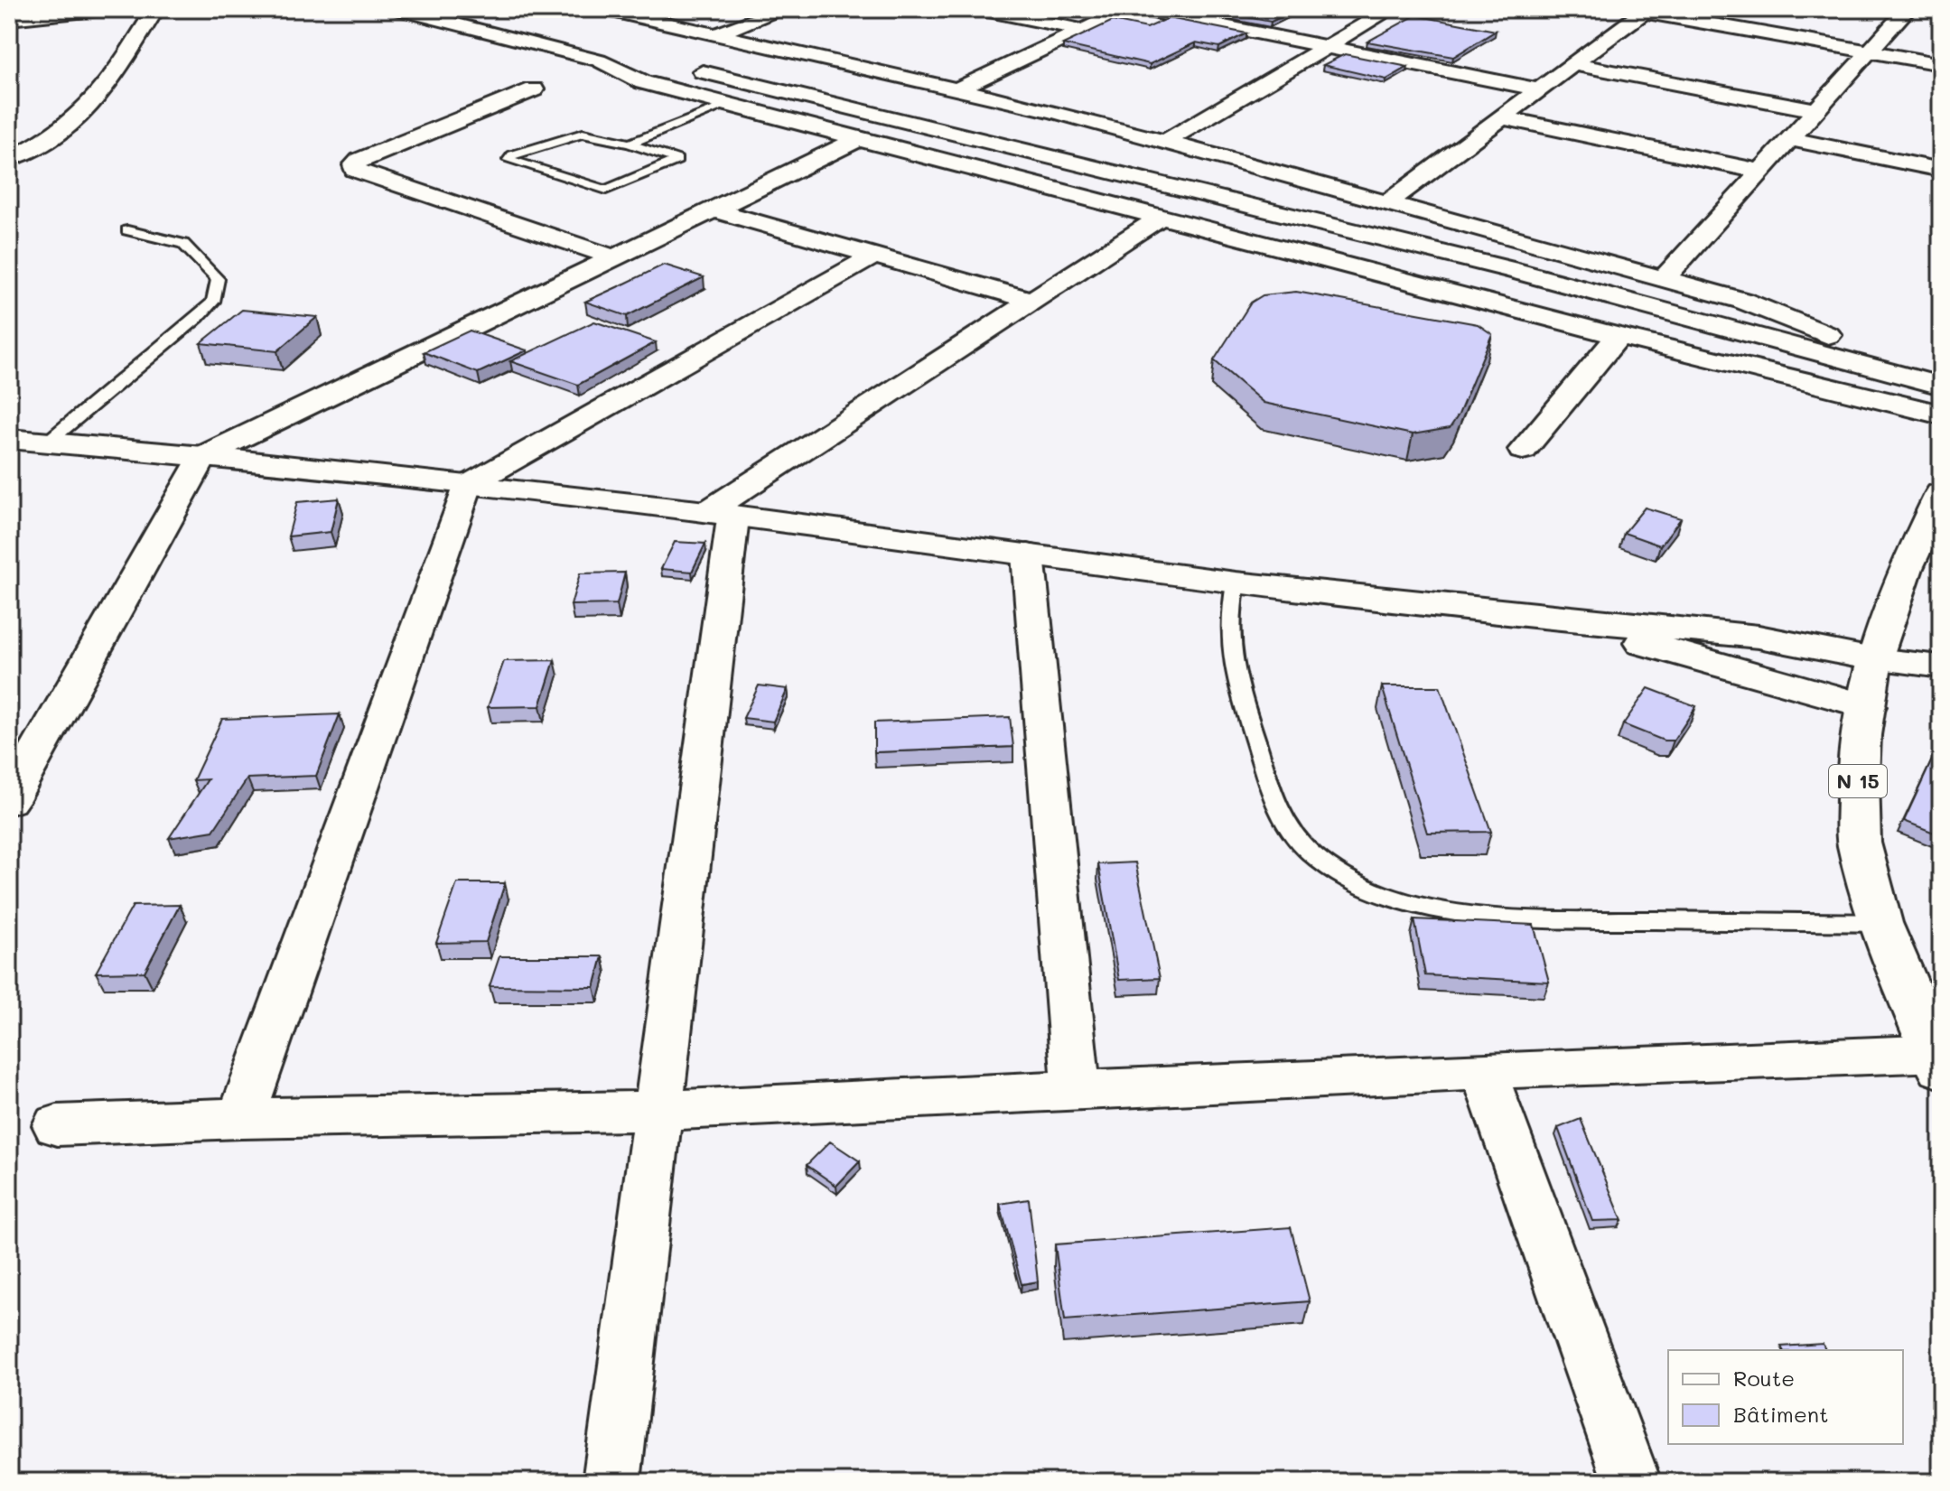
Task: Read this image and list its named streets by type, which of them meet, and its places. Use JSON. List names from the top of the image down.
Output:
{
  "streets": {
    "street": ["N 15"]
  },
  "legend": ["Route", "Bâtiment"]
}
